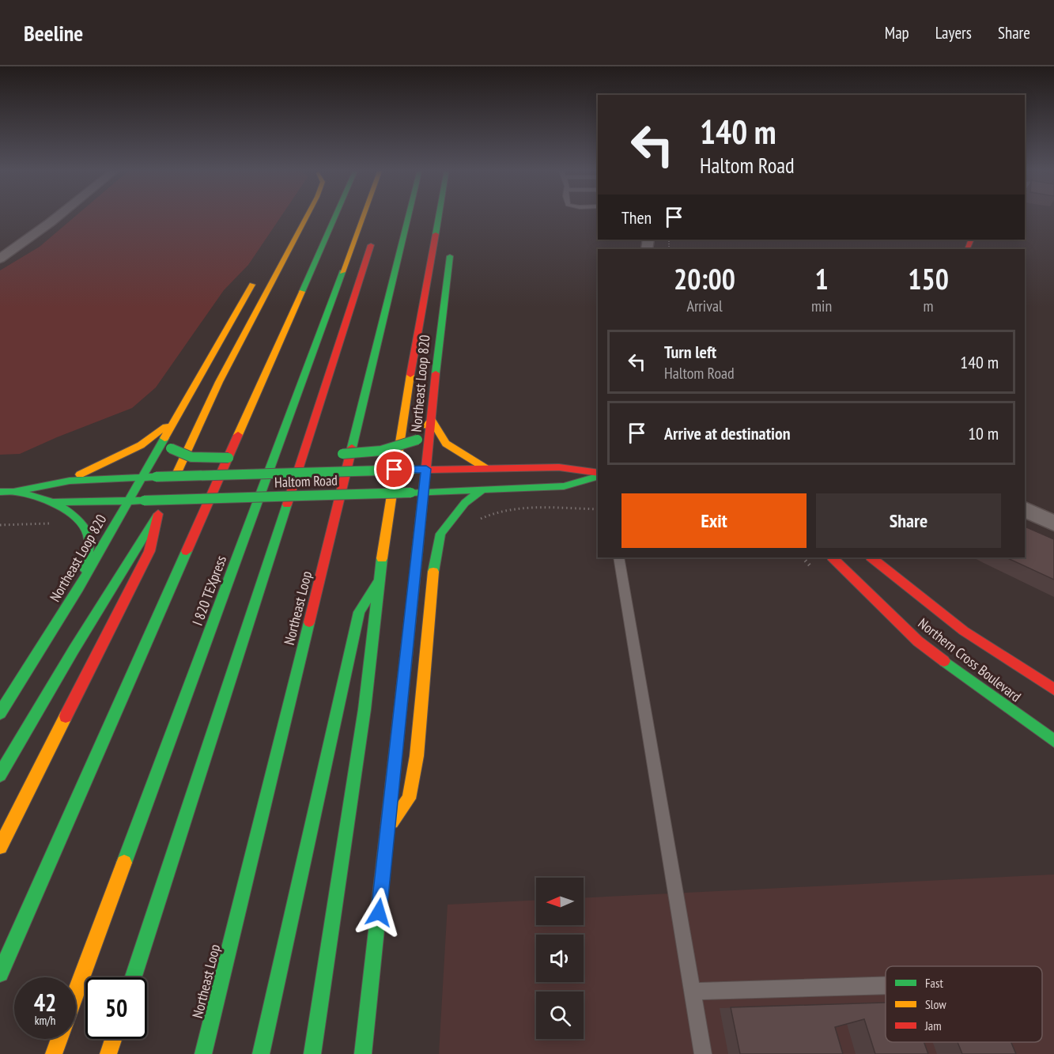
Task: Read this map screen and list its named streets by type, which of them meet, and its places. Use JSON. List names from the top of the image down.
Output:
{
  "streets": {
    "main road": [
      "Northeast Loop 820",
      "Haltom Road",
      "I 820 TEXpress",
      "Northeast Loop",
      "Northern Cross Boulevard"
    ]
  },
  "crossings": [
    ["Northeast Loop 820", "Haltom Road"]
  ],
  "legend": ["Fast", "Slow", "Jam"],
  "north": "left",
  "page": {
    "header": "Beeline",
    "nav": ["Map", "Layers", "Share"],
    "turn": ["140 m", "Haltom Road"],
    "then": "Then",
    "eta": [
      "20:00",
      "Arrival",
      "1",
      "min",
      "150",
      "m"
    ],
    "list": [
      {
        "name": "Turn left",
        "note": "Haltom Road",
        "value": "140 m"
      },
      {
        "name": "Arrive at destination",
        "value": "10 m"
      }
    ],
    "buttons": ["Exit", "Share"],
    "speed": "42 km/h",
    "limit": "50"
  }
}
